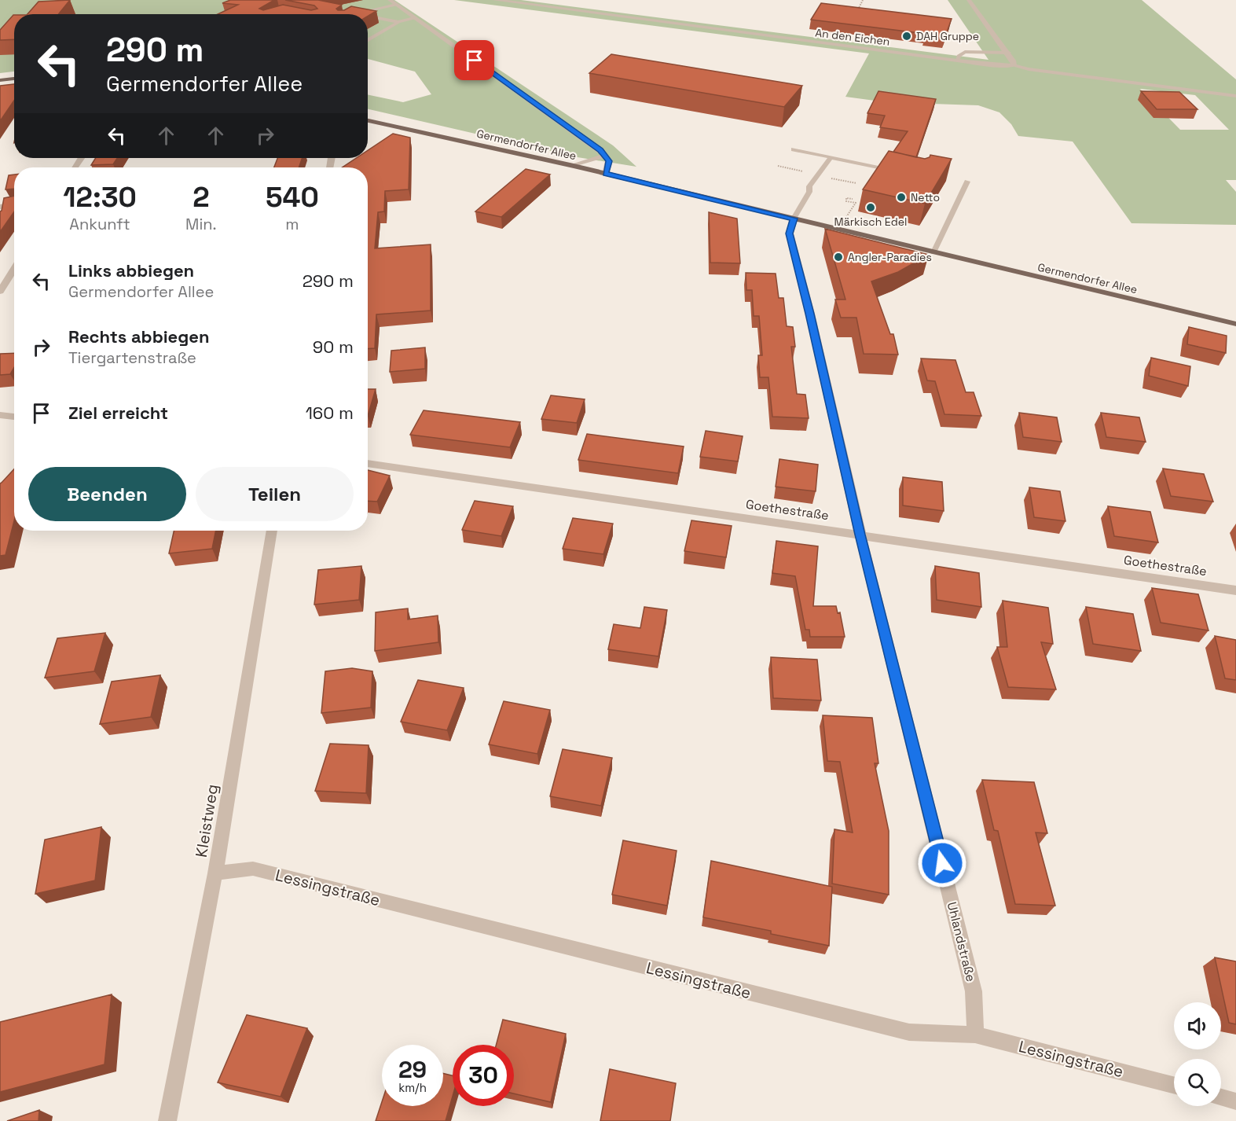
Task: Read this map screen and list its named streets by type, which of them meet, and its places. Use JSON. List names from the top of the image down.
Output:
{
  "streets": {
    "main road": ["Germendorfer Allee"],
    "street": [
      "An den Eichen",
      "Goethestraße",
      "Kleistweg",
      "Lessingstraße",
      "Uhlandstraße"
    ]
  },
  "crossings": [
    ["Germendorfer Allee", "Uhlandstraße"],
    ["Goethestraße", "Uhlandstraße"],
    ["Kleistweg", "Lessingstraße"],
    ["Lessingstraße", "Uhlandstraße"]
  ],
  "places": [
    "DAH Gruppe",
    "Netto",
    "Märkisch Edel",
    "Angler-Paradies"
  ],
  "page": {
    "turn": ["290 m", "Germendorfer Allee"],
    "eta": [
      "12:30",
      "Ankunft",
      "2",
      "Min.",
      "540",
      "m"
    ],
    "list": [
      {
        "name": "Links abbiegen",
        "note": "Germendorfer Allee",
        "value": "290 m"
      },
      {
        "name": "Rechts abbiegen",
        "note": "Tiergartenstraße",
        "value": "90 m"
      },
      {
        "name": "Ziel erreicht",
        "value": "160 m"
      }
    ],
    "buttons": ["Beenden", "Teilen"],
    "speed": "29 km/h",
    "limit": "30"
  }
}
